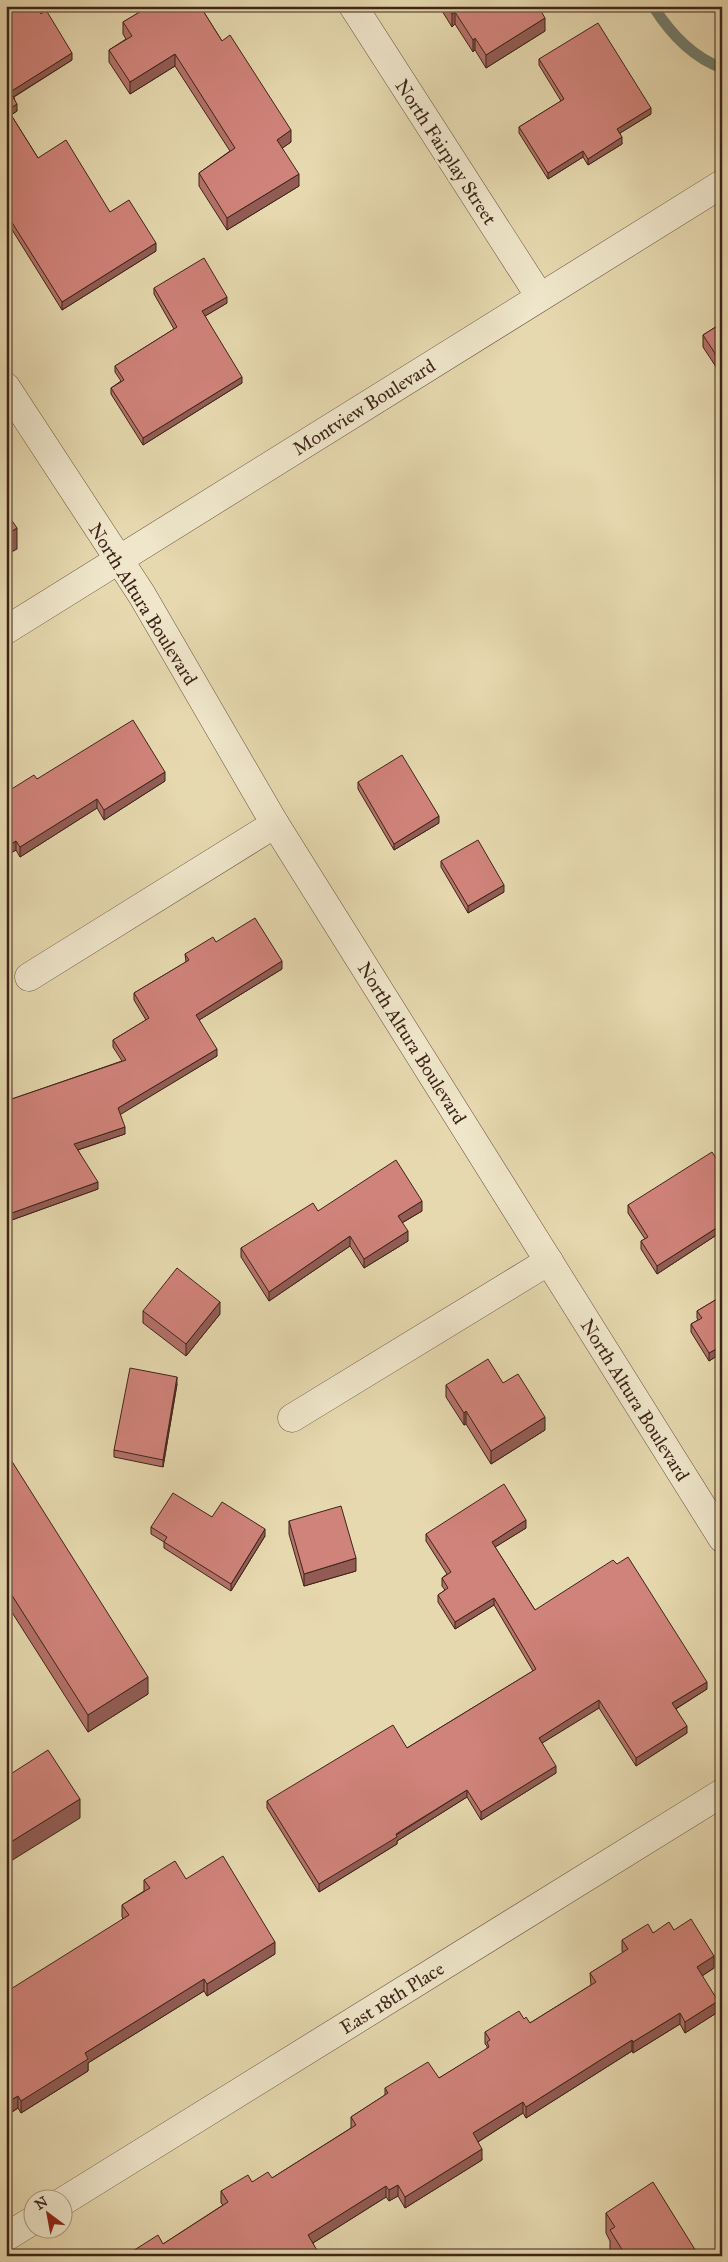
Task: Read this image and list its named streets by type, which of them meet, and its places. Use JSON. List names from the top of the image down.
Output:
{
  "streets": {
    "street": [
      "North Fairplay Street",
      "Montview Boulevard",
      "North Altura Boulevard",
      "East 18th Place"
    ]
  },
  "crossings": [
    ["North Fairplay Street", "Montview Boulevard"],
    ["Montview Boulevard", "North Altura Boulevard"]
  ],
  "north": "top left"
}
